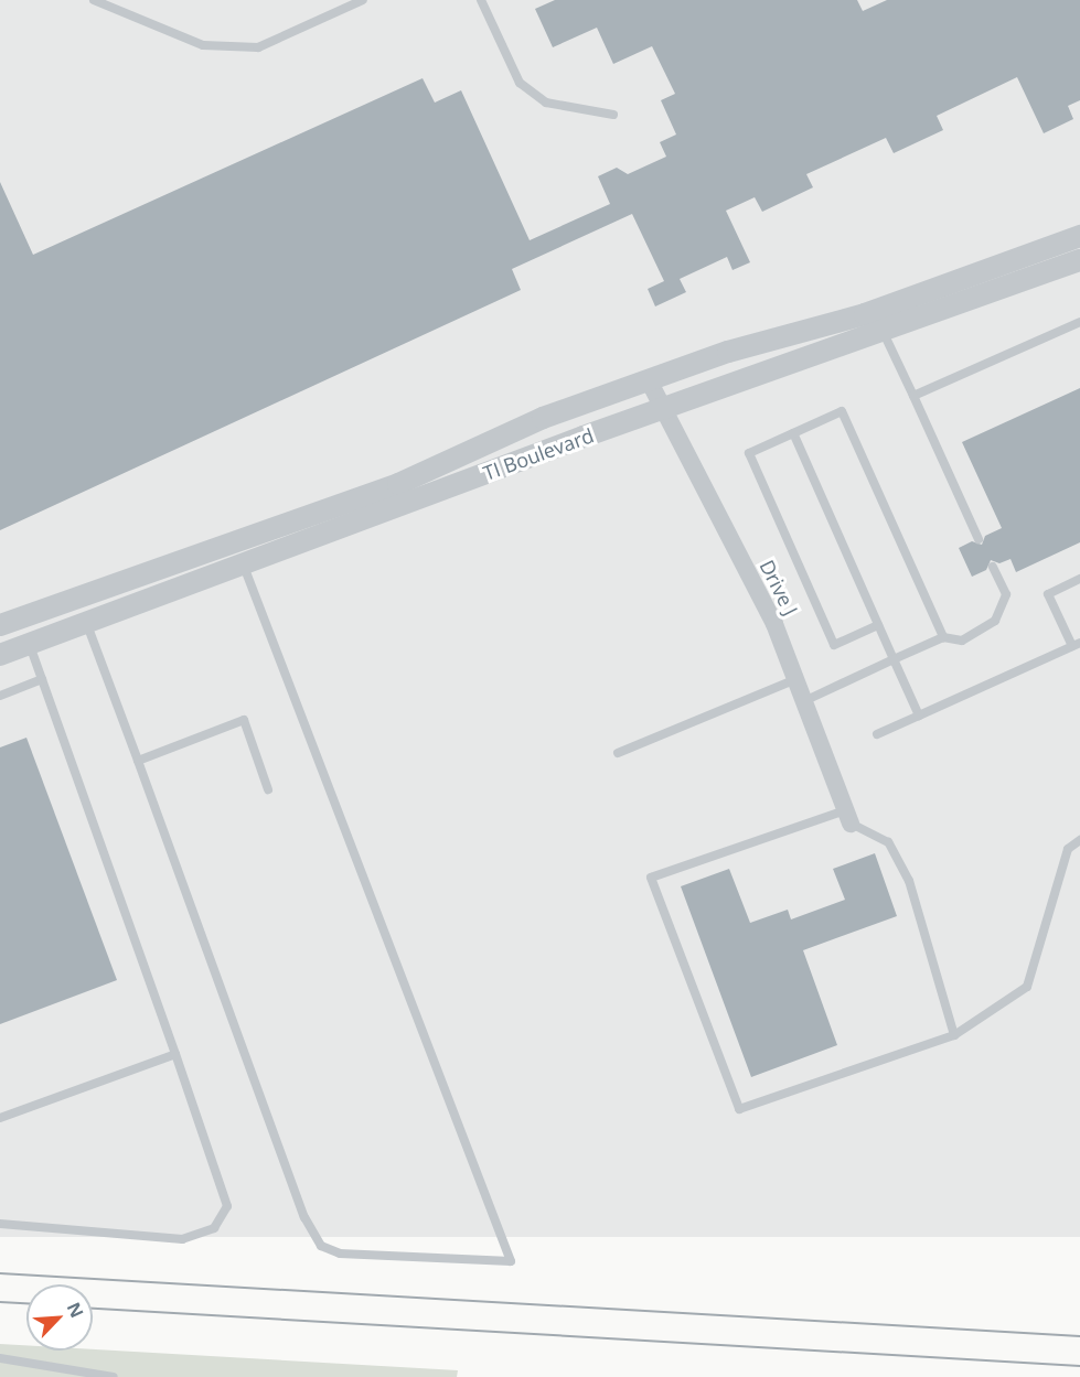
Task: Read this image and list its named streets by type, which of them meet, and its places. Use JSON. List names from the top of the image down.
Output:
{
  "streets": {
    "street": ["TI Boulevard", "Drive J"]
  },
  "crossings": [
    ["TI Boulevard", "Drive J"]
  ],
  "north": "top right"
}
